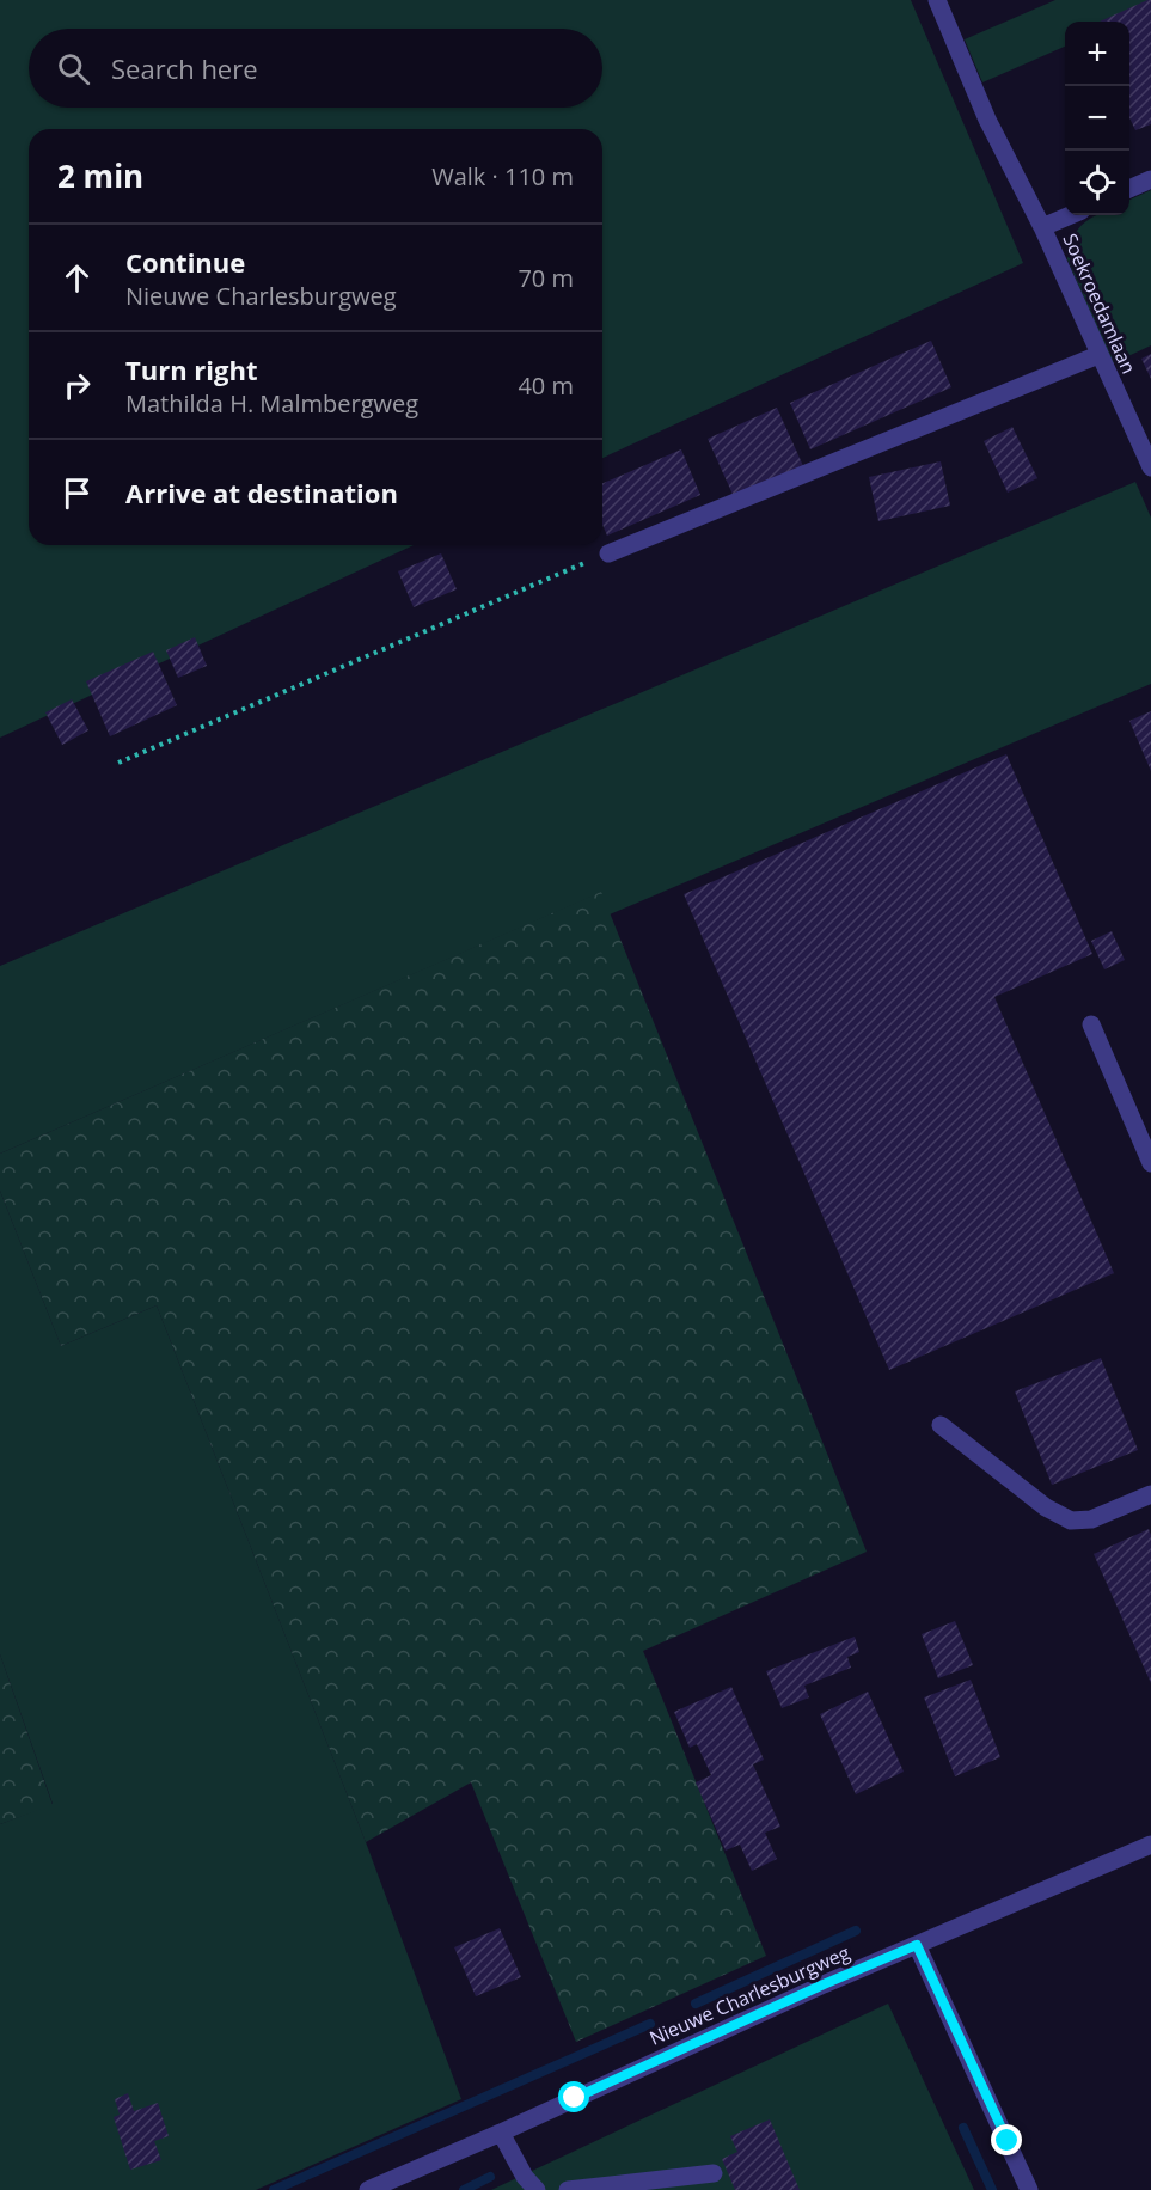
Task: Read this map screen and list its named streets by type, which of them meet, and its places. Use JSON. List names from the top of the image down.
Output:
{
  "streets": {
    "street": ["Soekroedamlaan", "Nieuwe Charlesburgweg"]
  },
  "page": {
    "map_buttons": ["+", "−"],
    "search": "Search here",
    "heading": ["2 min", "Walk · 110 m"],
    "list": [
      ["Continue", "Nieuwe Charlesburgweg", "70 m"],
      ["Turn right", "Mathilda H. Malmbergweg", "40 m"],
      "Arrive at destination"
    ]
  }
}
